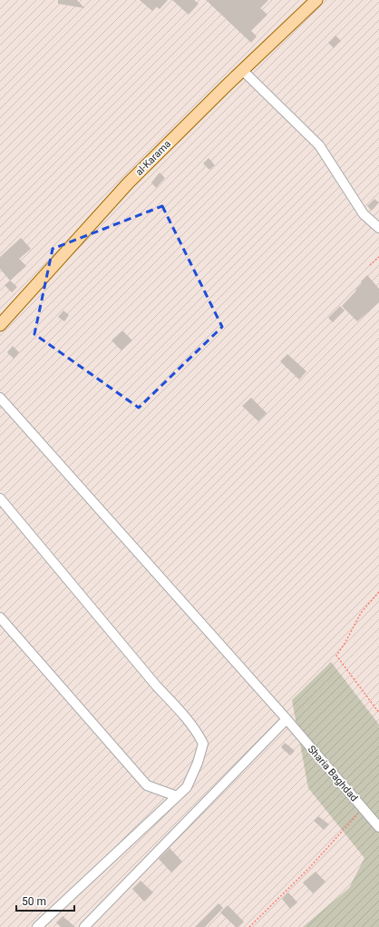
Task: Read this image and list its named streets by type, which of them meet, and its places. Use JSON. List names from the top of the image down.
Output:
{
  "streets": {
    "main road": ["al-Karama"],
    "street": ["Sharia Baghdad"]
  },
  "scale_bar": "50 m"
}
